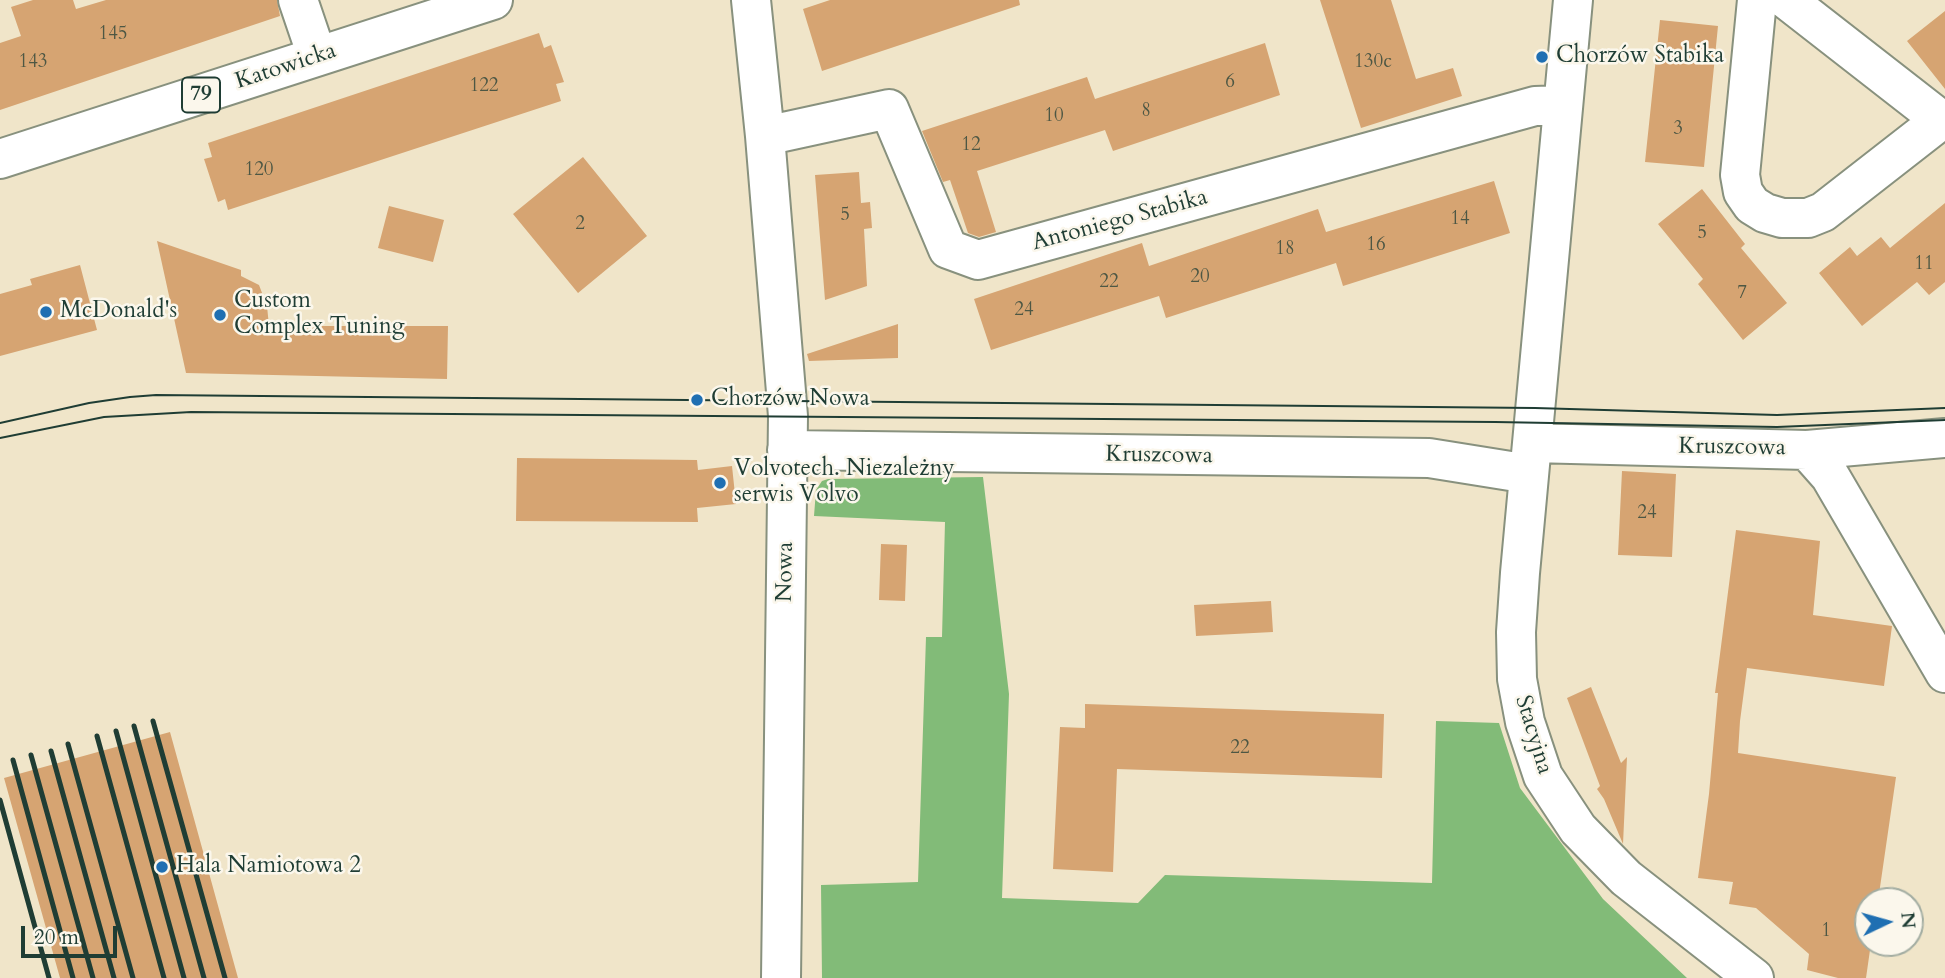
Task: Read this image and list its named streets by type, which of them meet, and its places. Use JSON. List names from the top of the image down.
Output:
{
  "streets": {
    "street": [
      "Katowicka",
      "79",
      "Antoniego Stabika",
      "Kruszcowa",
      "Nowa",
      "Stacyjna"
    ]
  },
  "crossings": [
    ["Antoniego Stabika", "Nowa"],
    ["Kruszcowa", "Nowa"],
    ["Kruszcowa", "Stacyjna"]
  ],
  "places": [
    "Chorzów Stabika",
    "McDonald's",
    "Custom Complex Tuning",
    "Chorzów Nowa",
    "Volvotech. Niezależny serwis Volvo",
    "Hala Namiotowa 2"
  ],
  "house_numbers": [
    "145",
    "143",
    "130c",
    "6",
    "122",
    "8",
    "10",
    "3",
    "12",
    "120",
    "5",
    "14",
    "2",
    "5",
    "16",
    "18",
    "11",
    "20",
    "22",
    "7",
    "24",
    "24",
    "22",
    "1"
  ],
  "scale_bar": "20 m",
  "north": "right"
}
